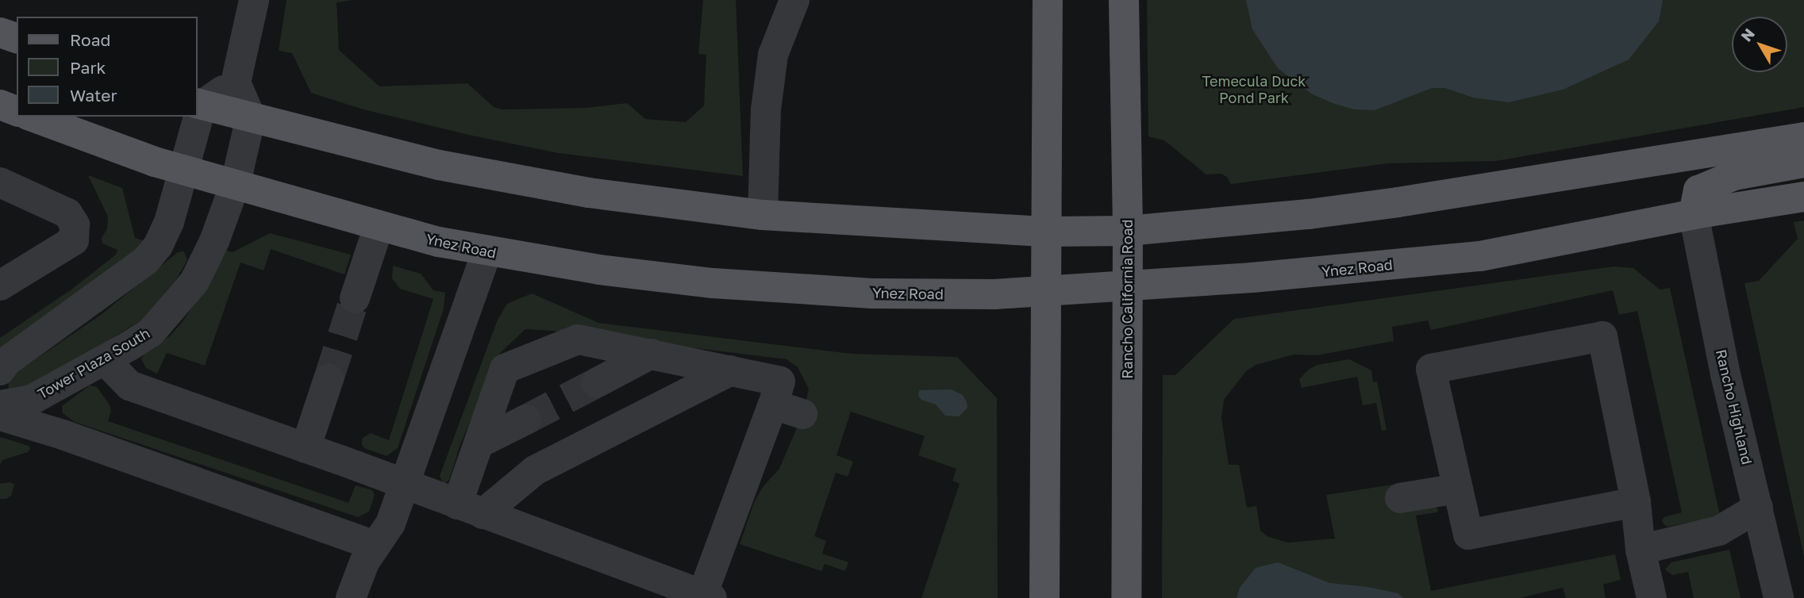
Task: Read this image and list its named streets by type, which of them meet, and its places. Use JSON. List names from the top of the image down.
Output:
{
  "streets": {
    "main road": ["Ynez Road", "Rancho California Road"],
    "street": ["Tower Plaza South", "Rancho Highland"]
  },
  "crossings": [
    ["Ynez Road", "Rancho California Road"],
    ["Ynez Road", "Tower Plaza South"],
    ["Ynez Road", "Rancho Highland"]
  ],
  "parks": ["Temecula Duck Pond Park"],
  "legend": ["Road", "Park", "Water"],
  "north": "top left"
}
